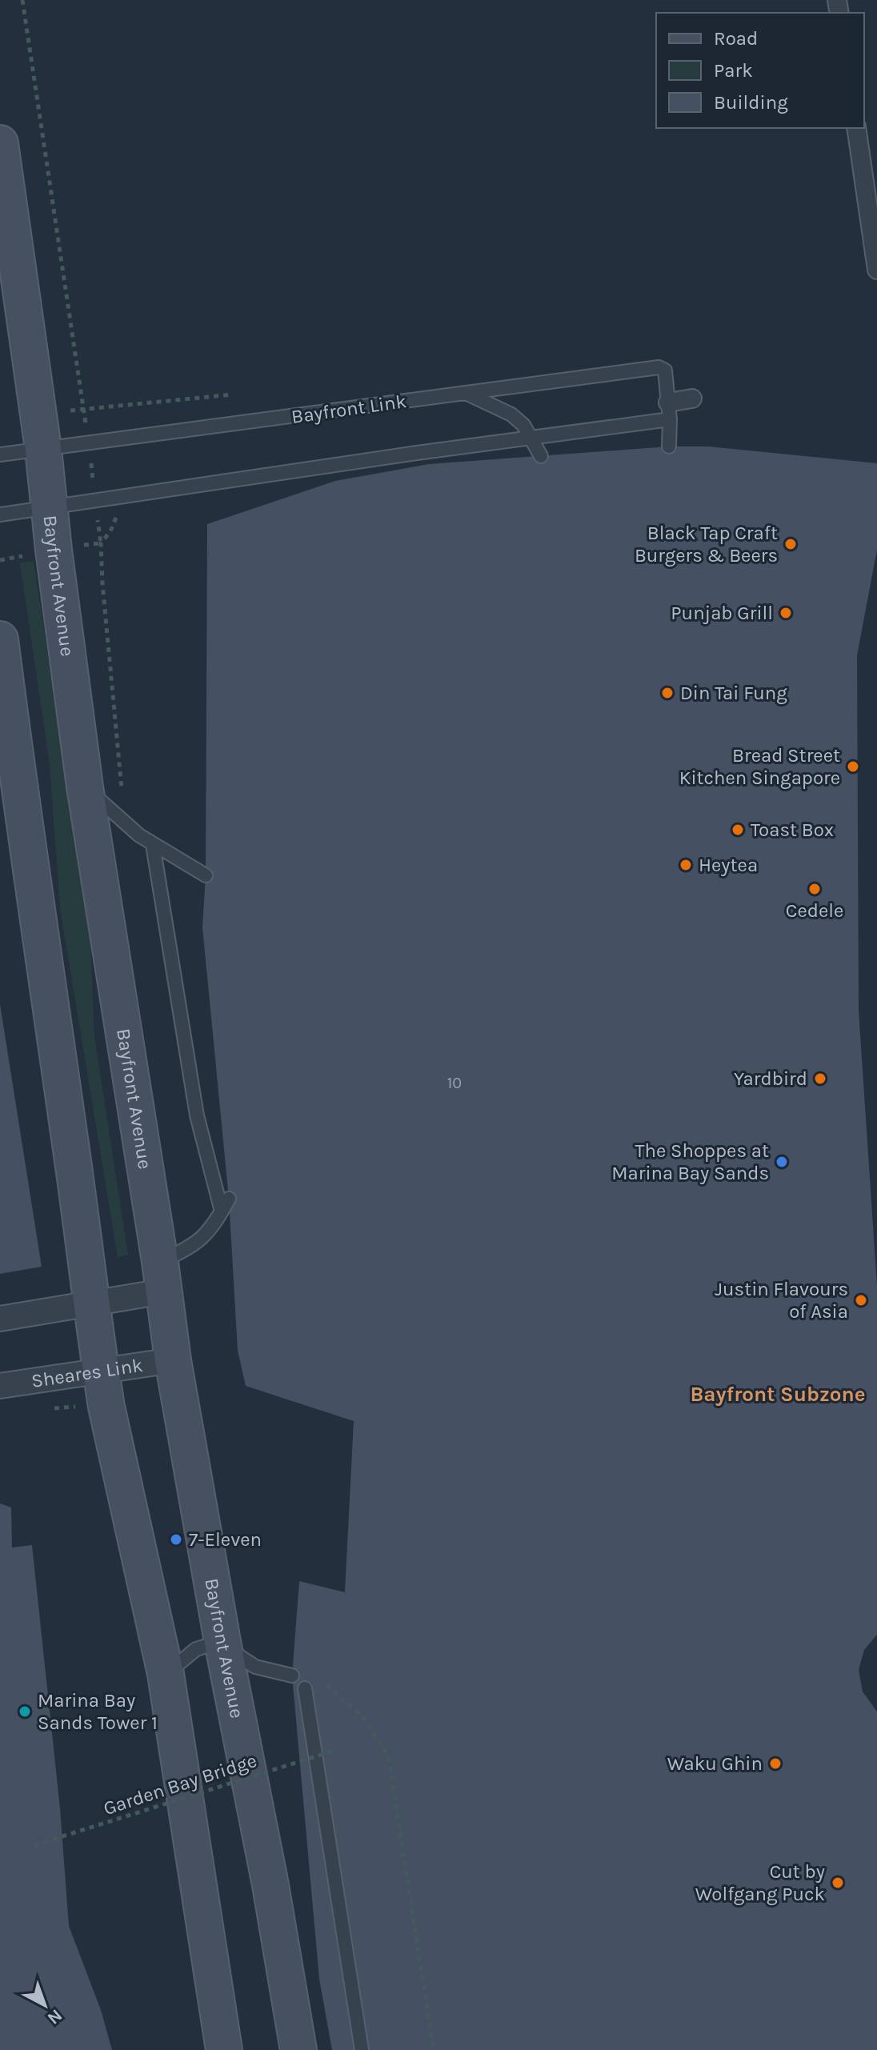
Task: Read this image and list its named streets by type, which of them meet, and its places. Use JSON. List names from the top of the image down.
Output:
{
  "streets": {
    "main road": ["Bayfront Avenue"],
    "street": ["Sheares Link"],
    "lane": ["Bayfront Link"],
    "path": ["Garden Bay Bridge"]
  },
  "crossings": [
    ["Bayfront Link", "Bayfront Avenue"],
    ["Bayfront Avenue", "Sheares Link"]
  ],
  "districts": ["Bayfront Subzone"],
  "places": [
    "Black Tap Craft Burgers & Beers",
    "Punjab Grill",
    "Din Tai Fung",
    "Bread Street Kitchen Singapore",
    "Toast Box",
    "Heytea",
    "Cedele",
    "Yardbird",
    "The Shoppes at Marina Bay Sands",
    "Justin Flavours of Asia",
    "7-Eleven",
    "Marina Bay Sands Tower 1",
    "Waku Ghin",
    "Cut by Wolfgang Puck"
  ],
  "house_numbers": ["10"],
  "legend": ["Road", "Park", "Building"],
  "north": "bottom right"
}
